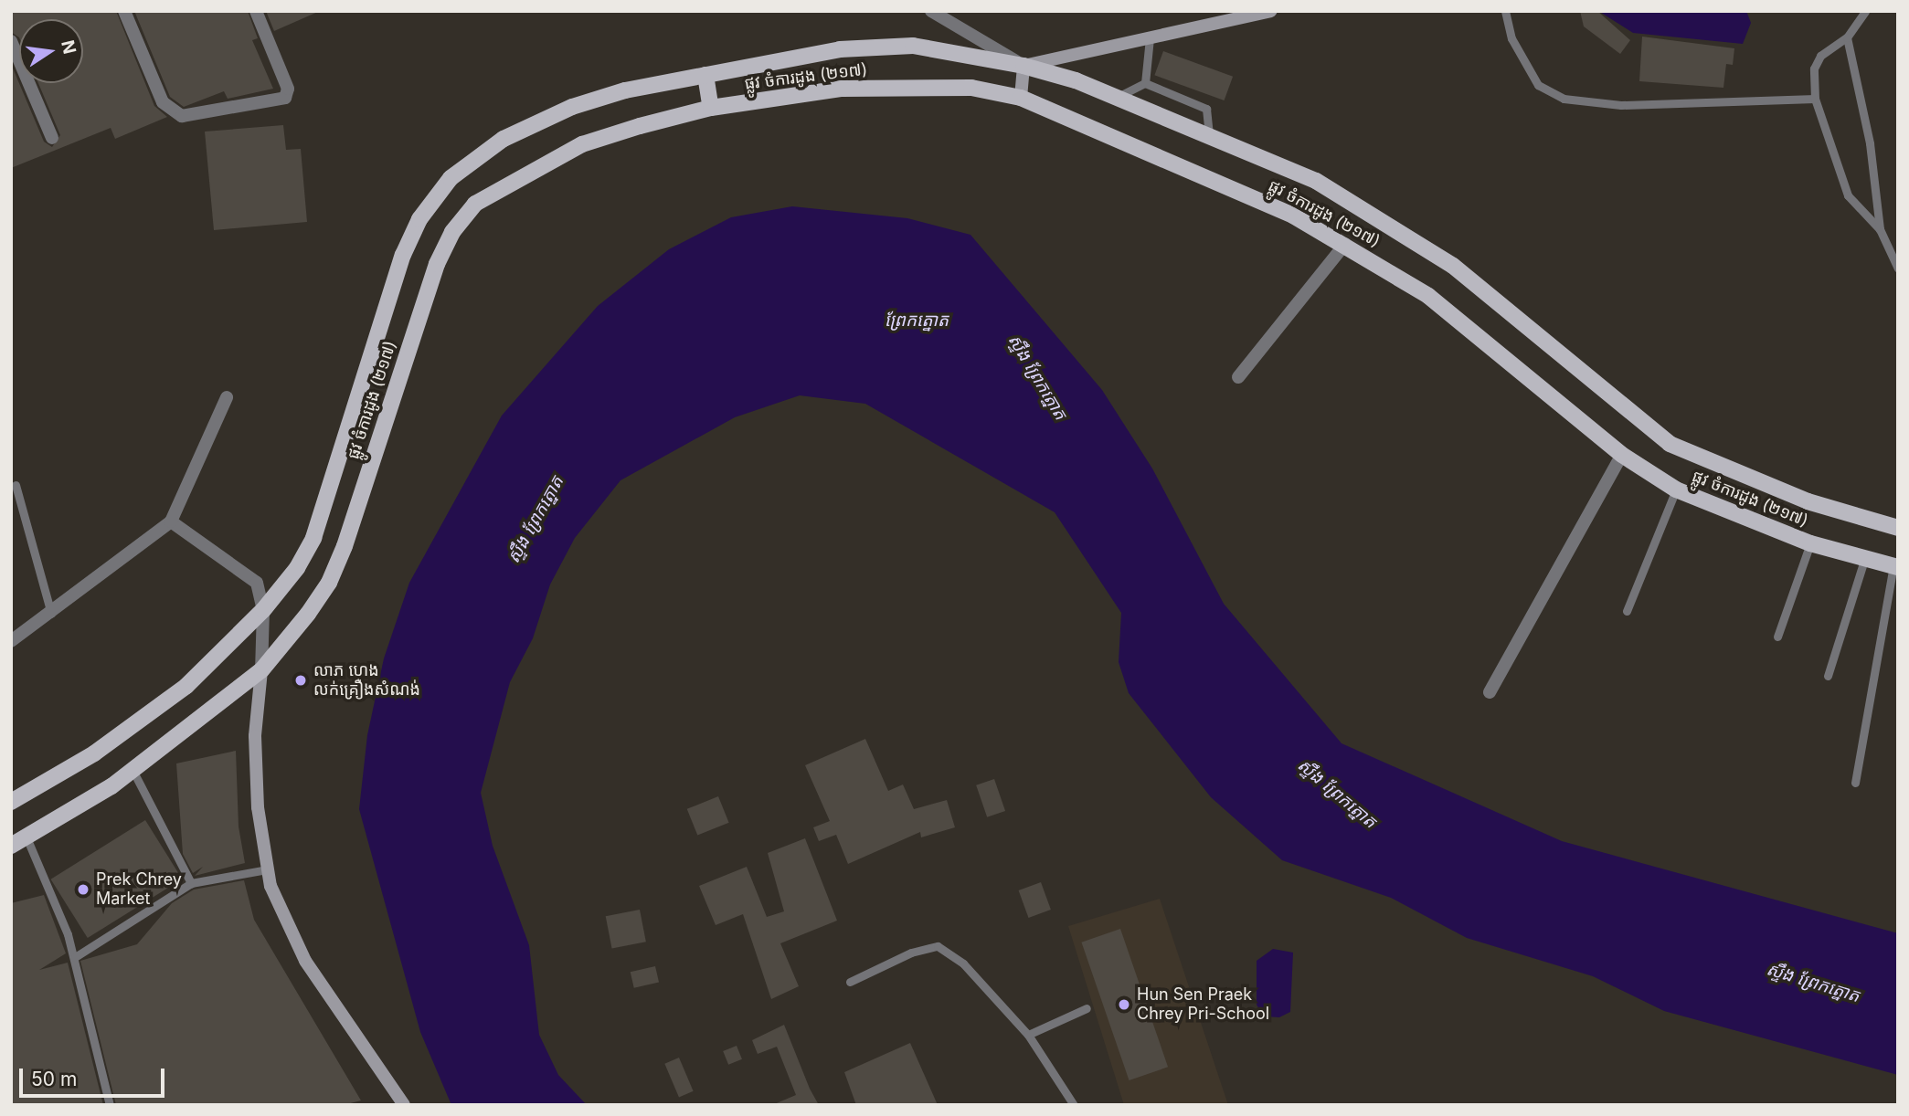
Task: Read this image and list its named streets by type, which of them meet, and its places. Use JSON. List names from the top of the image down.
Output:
{
  "streets": {
    "main road": ["ផ្លូវ ចំការដូង (២១៧)"]
  },
  "water": ["ព្រែកត្នោត", "ស្ទឹង ព្រែកត្នោត"],
  "places": ["លាភ ហេង លក់គ្រឿងសំណង់", "Prek Chrey Market", "Hun Sen Praek Chrey Pri-School"],
  "scale_bar": "50 m",
  "north": "right"
}
